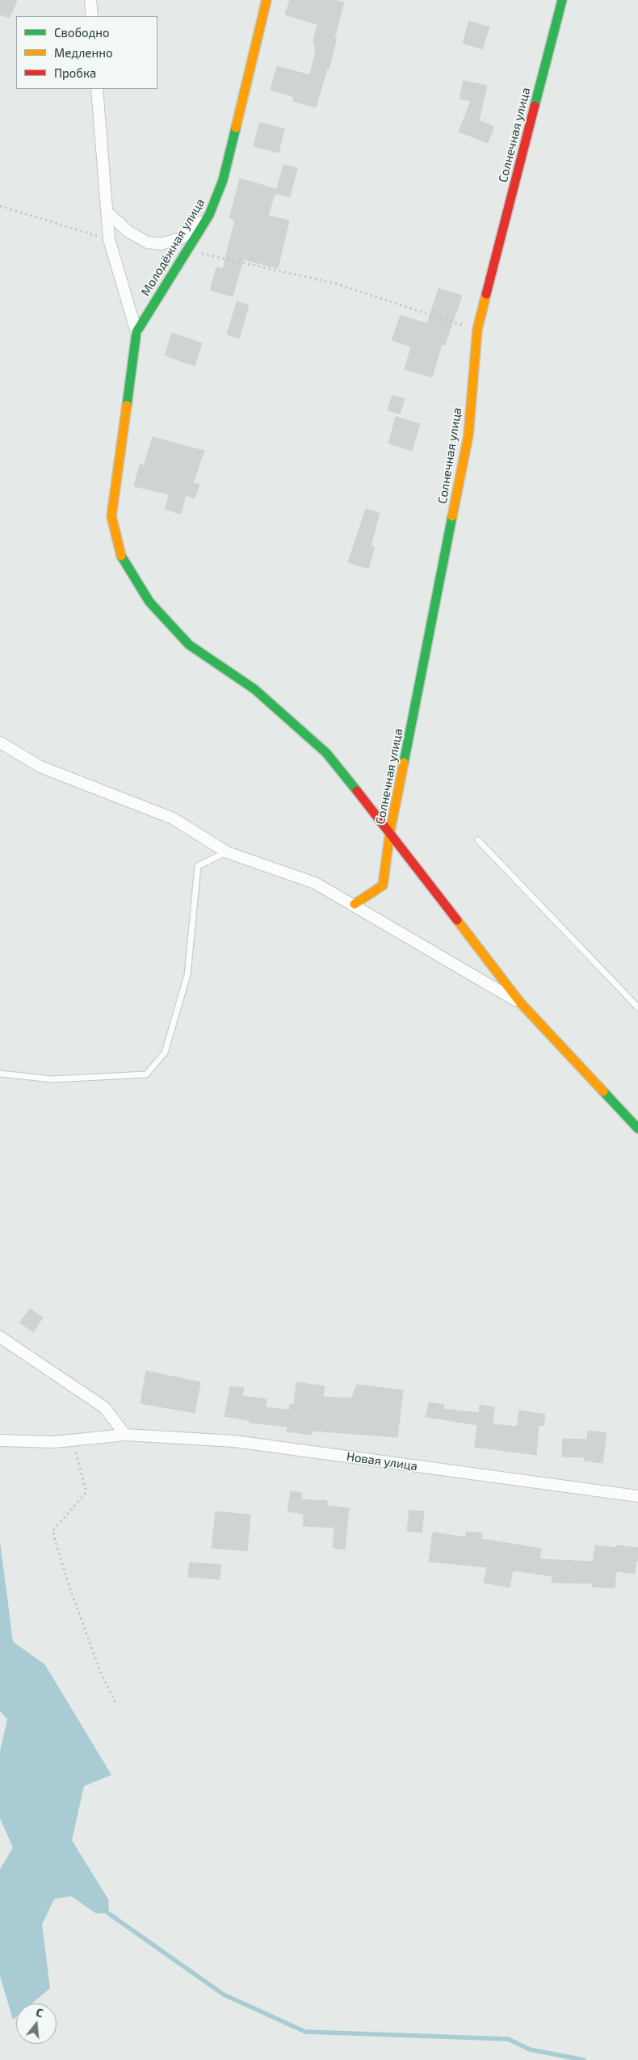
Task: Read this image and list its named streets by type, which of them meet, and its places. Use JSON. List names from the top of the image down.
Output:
{
  "streets": {
    "street": ["Солнечная улица", "Молодёжная улица", "Новая улица"]
  },
  "crossings": [
    ["Солнечная улица", "Молодёжная улица"]
  ],
  "legend": ["Свободно", "Медленно", "Пробка"],
  "north": "top"
}
